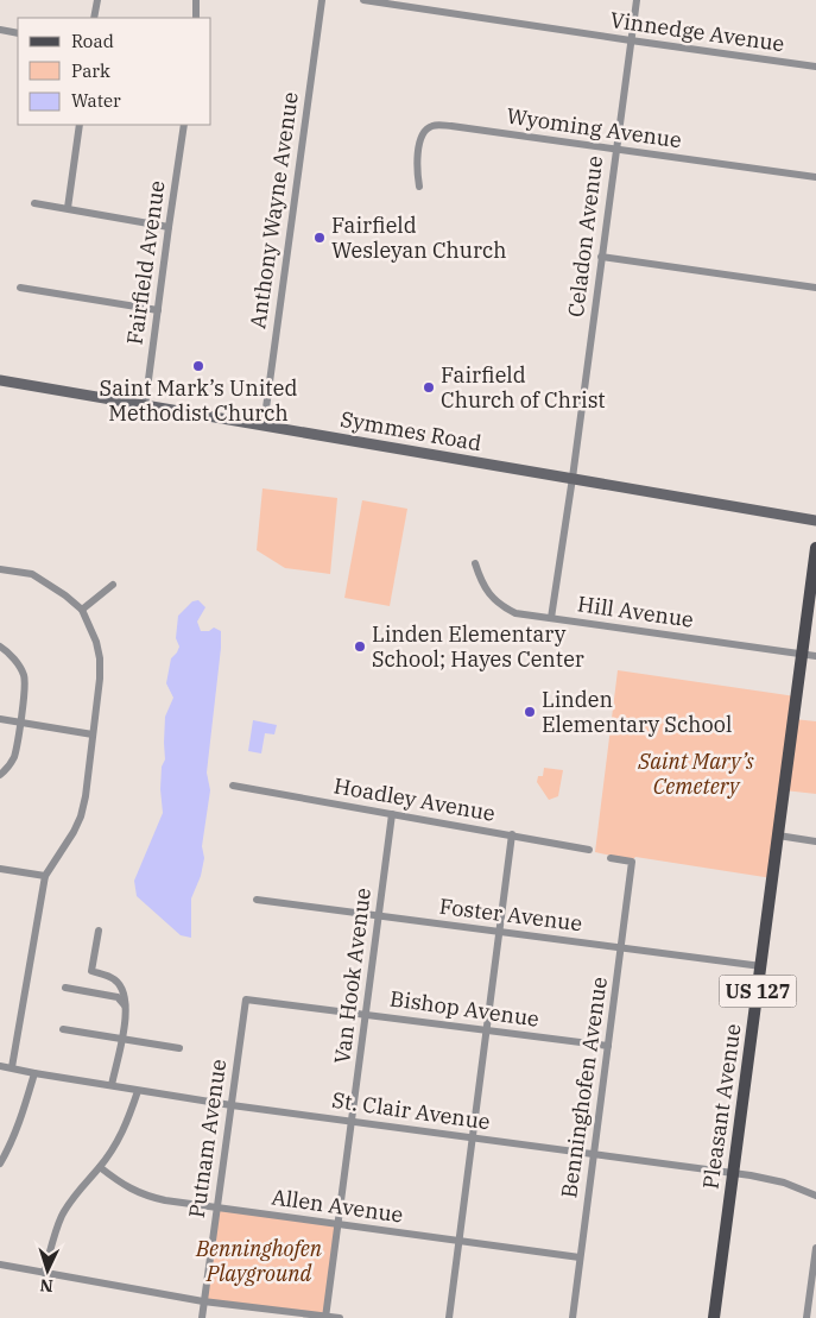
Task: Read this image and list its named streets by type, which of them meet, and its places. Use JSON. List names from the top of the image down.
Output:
{
  "streets": {
    "main road": ["Symmes Road", "US 127", "Pleasant Avenue"],
    "street": [
      "Vinnedge Avenue",
      "Wyoming Avenue",
      "Anthony Wayne Avenue",
      "Celadon Avenue",
      "Fairfield Avenue",
      "Hill Avenue",
      "Hoadley Avenue",
      "Foster Avenue",
      "Van Hook Avenue",
      "Bishop Avenue",
      "Benninghofen Avenue",
      "St. Clair Avenue",
      "Putnam Avenue",
      "Allen Avenue"
    ]
  },
  "crossings": [
    ["Vinnedge Avenue", "Celadon Avenue"],
    ["Wyoming Avenue", "Celadon Avenue"],
    ["Anthony Wayne Avenue", "Symmes Road"],
    ["Celadon Avenue", "Symmes Road"],
    ["Celadon Avenue", "Hill Avenue"],
    ["Fairfield Avenue", "Symmes Road"],
    ["Hill Avenue", "Pleasant Avenue"],
    ["Hoadley Avenue", "Van Hook Avenue"],
    ["Foster Avenue", "Van Hook Avenue"],
    ["Foster Avenue", "Benninghofen Avenue"],
    ["Foster Avenue", "Pleasant Avenue"],
    ["Van Hook Avenue", "Bishop Avenue"],
    ["Van Hook Avenue", "St. Clair Avenue"],
    ["Van Hook Avenue", "Allen Avenue"],
    ["Bishop Avenue", "Benninghofen Avenue"],
    ["Bishop Avenue", "Putnam Avenue"],
    ["Benninghofen Avenue", "St. Clair Avenue"],
    ["Benninghofen Avenue", "Allen Avenue"],
    ["Pleasant Avenue", "St. Clair Avenue"],
    ["St. Clair Avenue", "Putnam Avenue"],
    ["Putnam Avenue", "Allen Avenue"]
  ],
  "parks": ["Saint Mary’s Cemetery", "Benninghofen Playground"],
  "places": [
    "Fairfield Wesleyan Church",
    "Saint Mark’s United Methodist Church",
    "Fairfield Church of Christ",
    "Linden Elementary School; Hayes Center",
    "Linden Elementary School"
  ],
  "legend": ["Road", "Park", "Water"],
  "north": "bottom"
}
